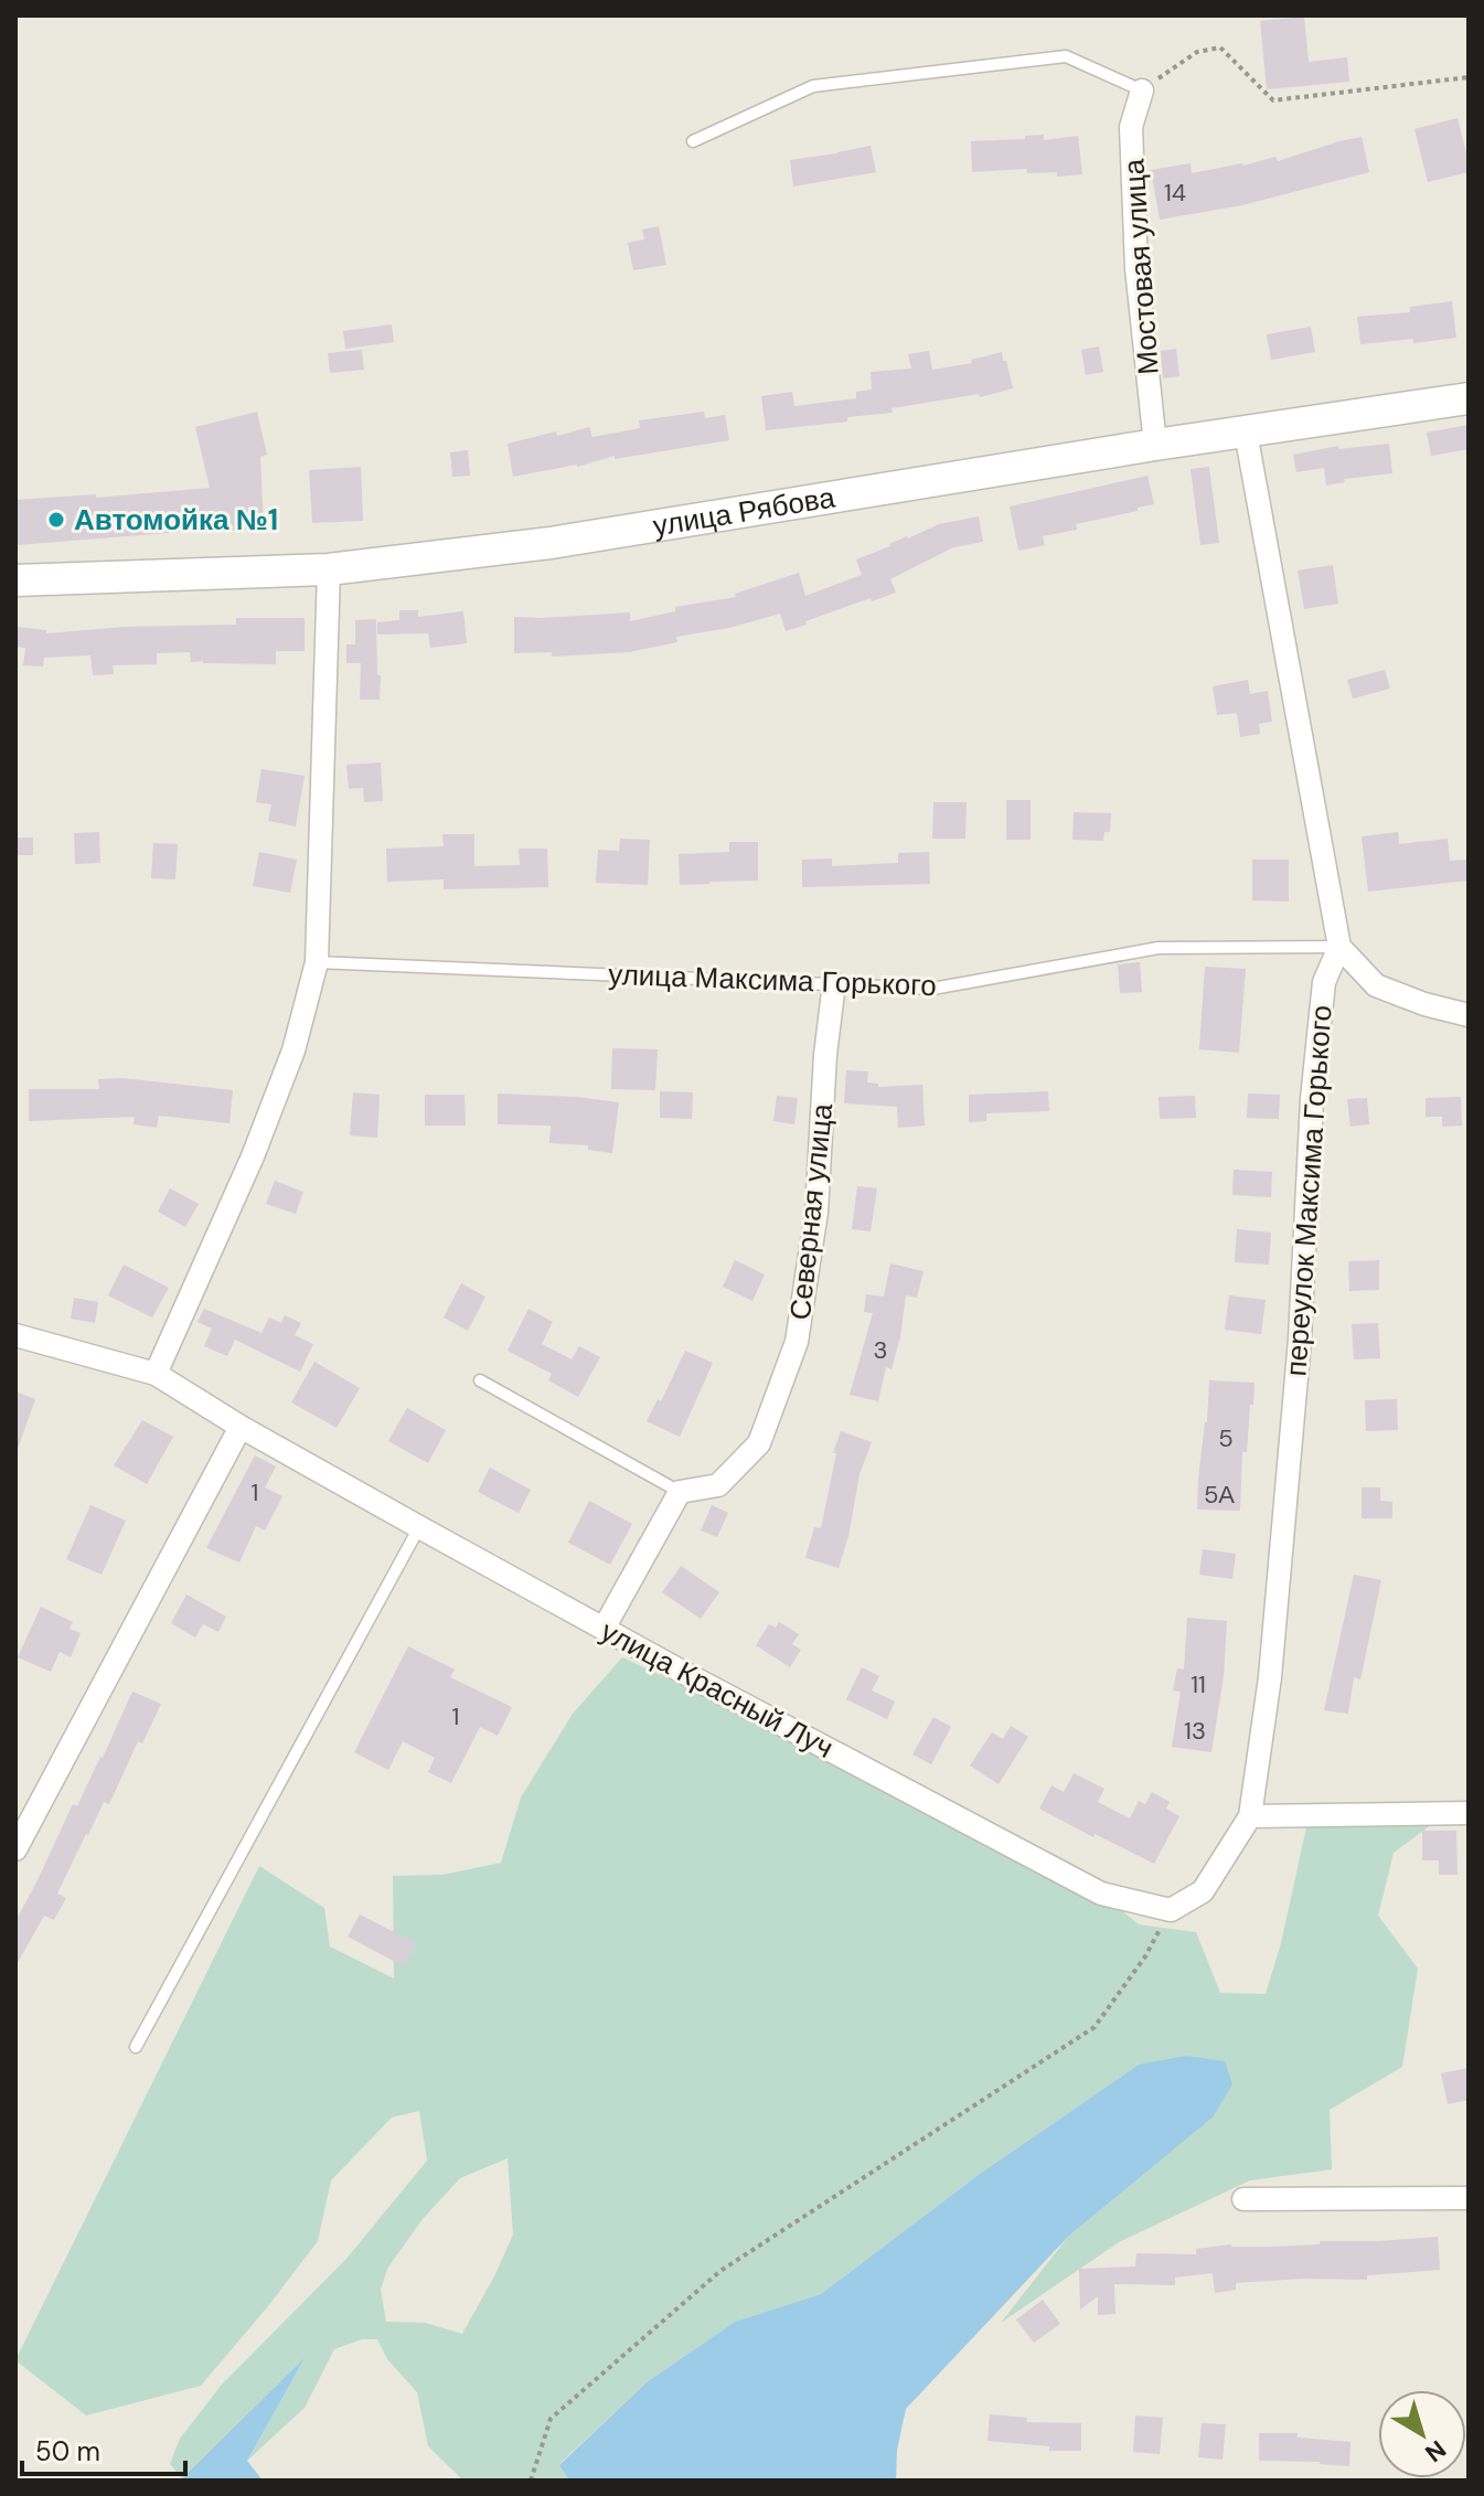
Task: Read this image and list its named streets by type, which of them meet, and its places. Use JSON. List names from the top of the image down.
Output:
{
  "streets": {
    "street": [
      "Мостовая улица",
      "улица Рябова",
      "переулок Максима Горького",
      "Северная улица",
      "улица Красный Луч"
    ],
    "lane": ["улица Максима Горького"]
  },
  "crossings": [
    ["Мостовая улица", "улица Рябова"],
    ["улица Максима Горького", "переулок Максима Горького"],
    ["улица Максима Горького", "Северная улица"],
    ["переулок Максима Горького", "улица Красный Луч"]
  ],
  "places": ["Автомойка №1"],
  "house_numbers": [
    "14",
    "3",
    "5",
    "1",
    "5А",
    "11",
    "1",
    "13"
  ],
  "scale_bar": "50 m",
  "north": "bottom right"
}
